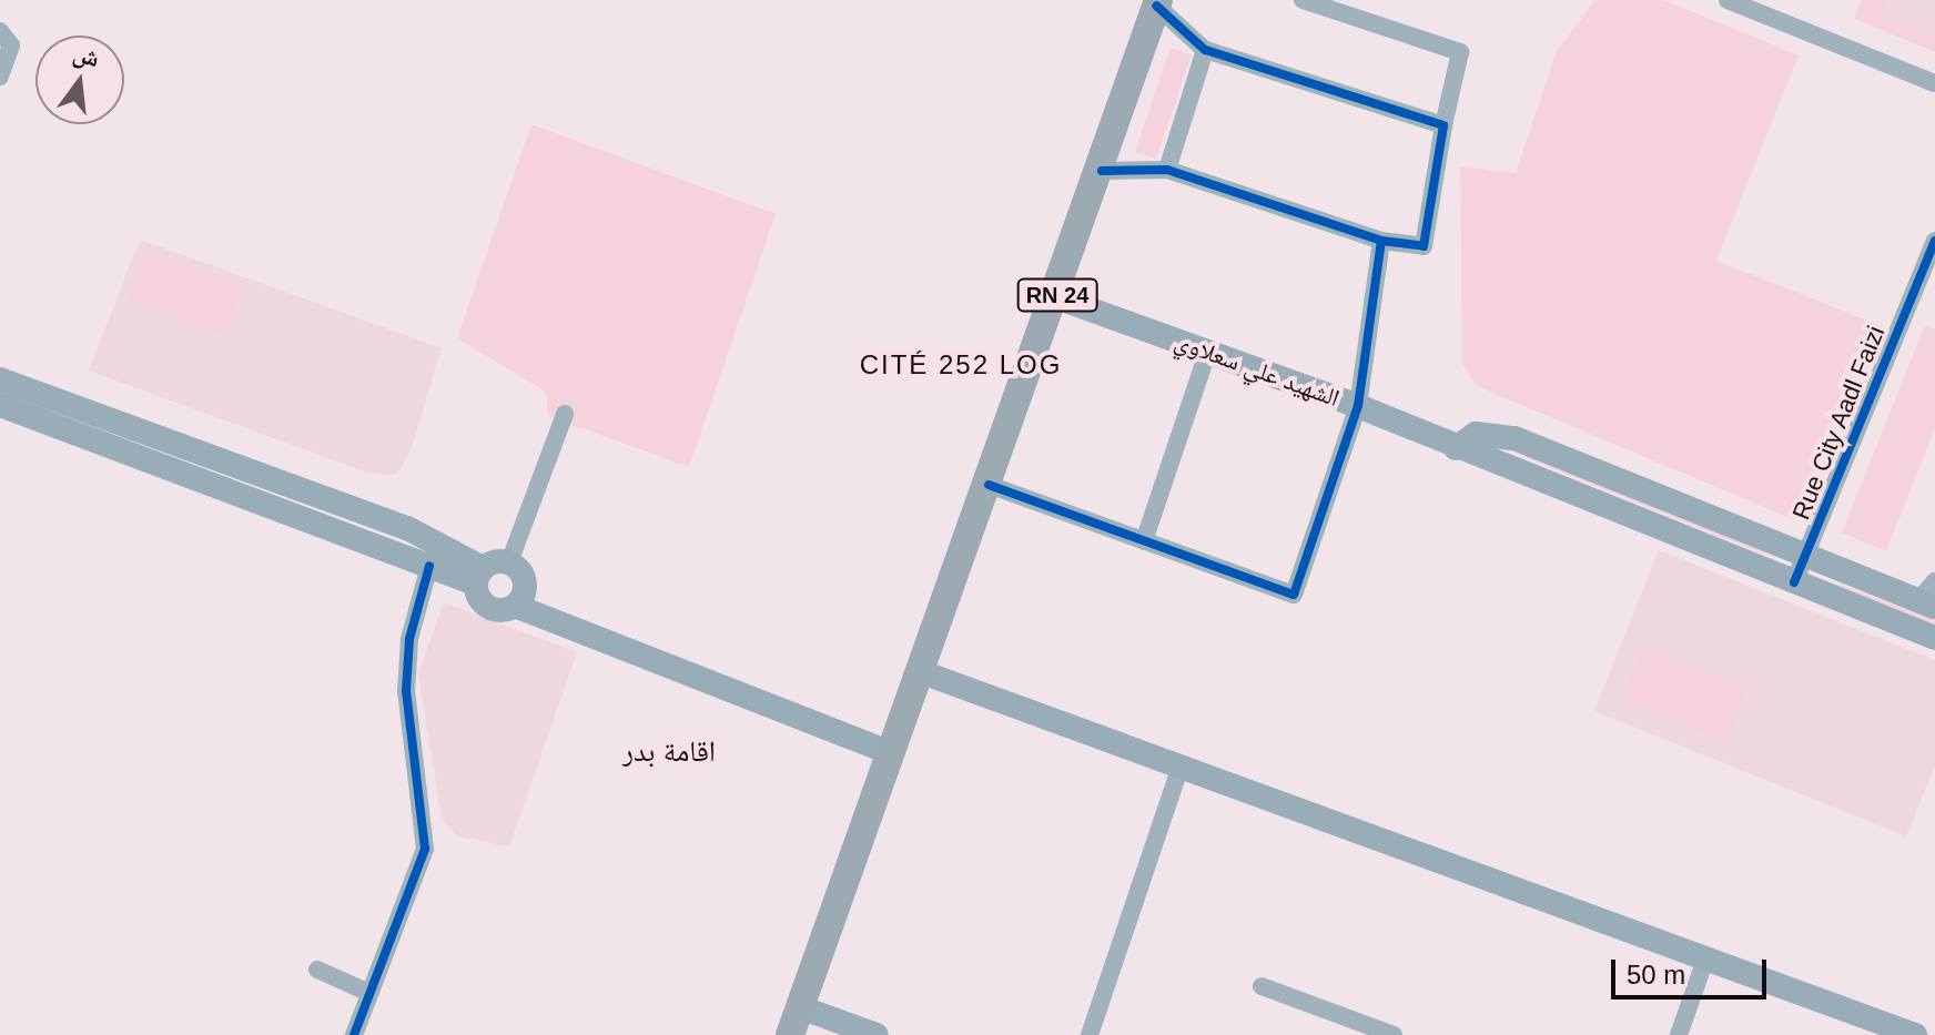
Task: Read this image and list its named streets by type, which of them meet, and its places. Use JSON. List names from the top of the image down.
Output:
{
  "streets": {
    "main road": ["RN 24", "الشهيد علي سعلاوي", "Rue City Aadl Faizi"]
  },
  "crossings": [
    ["RN 24", "الشهيد علي سعلاوي"],
    ["الشهيد علي سعلاوي", "Rue City Aadl Faizi"]
  ],
  "districts": ["CITÉ 252 LOG", "اقامة بدر"],
  "scale_bar": "50 m",
  "north": "top"
}
